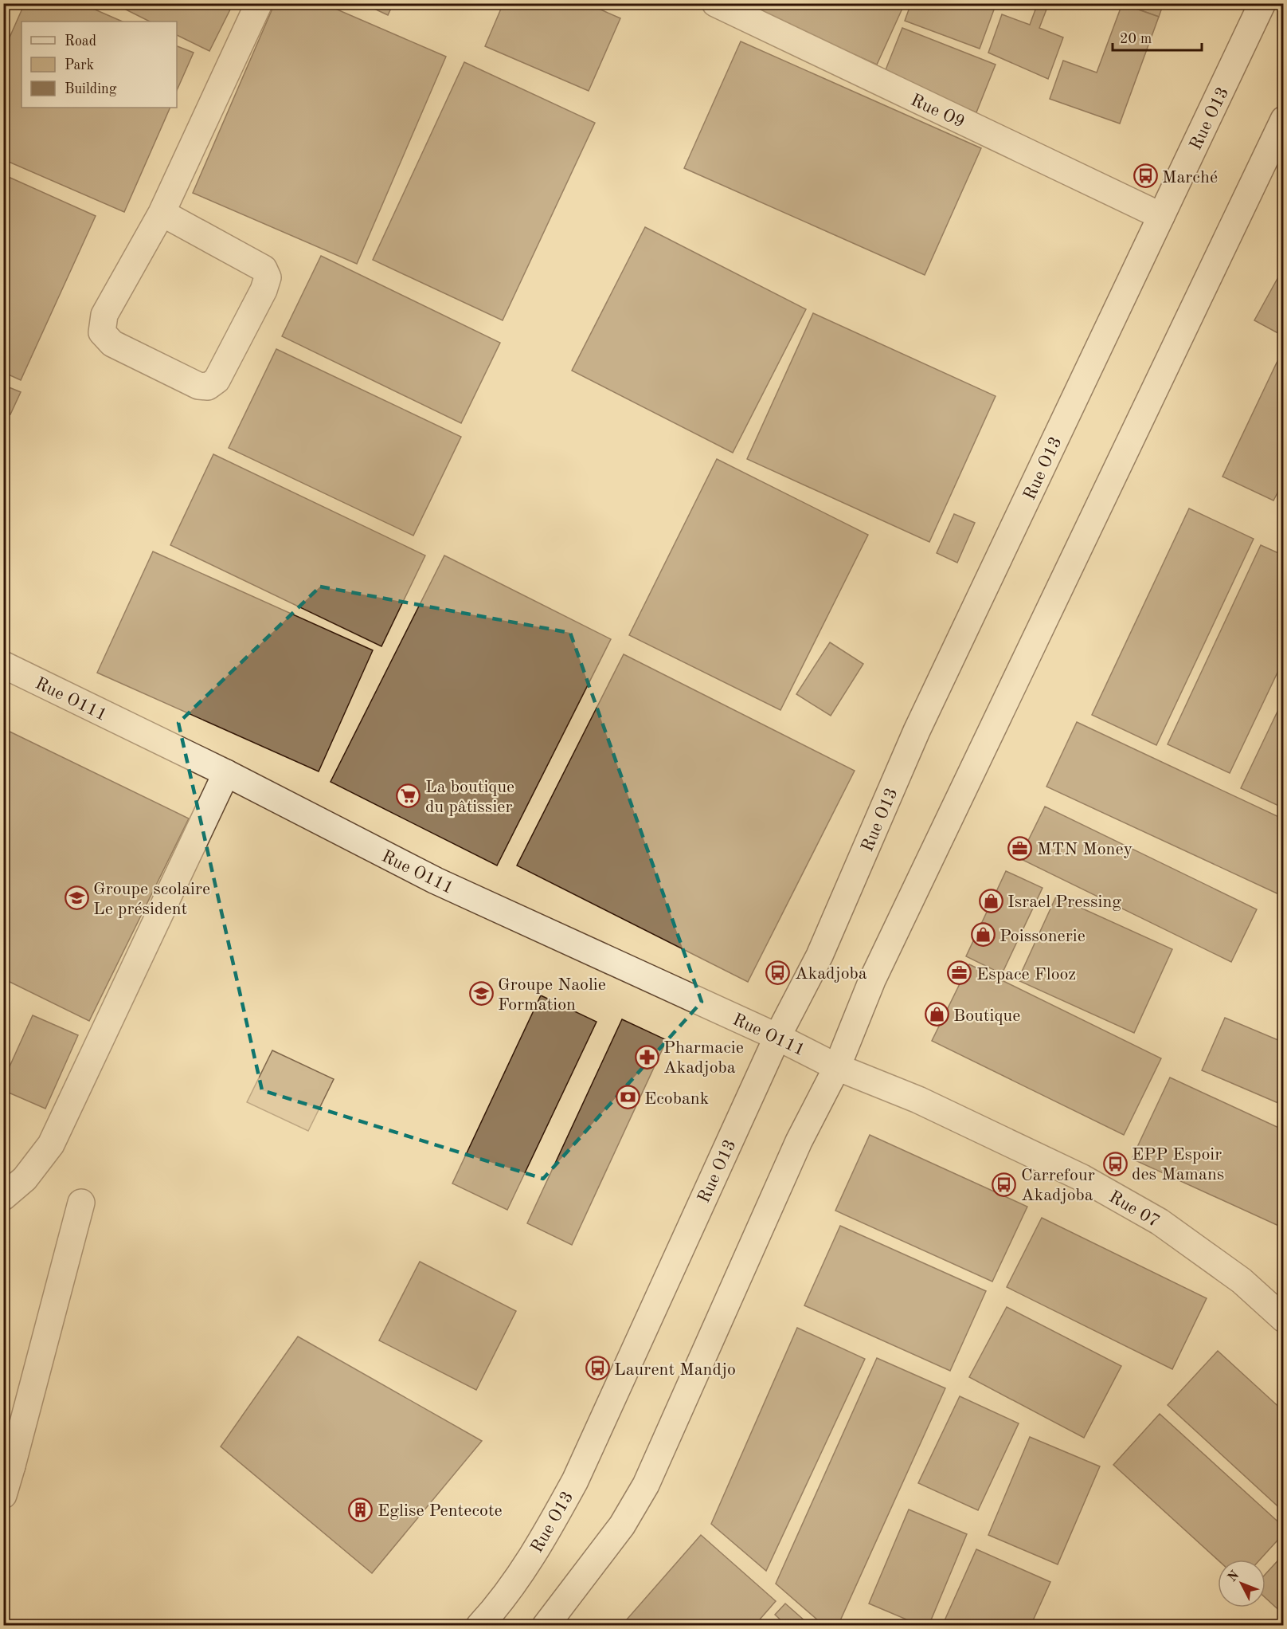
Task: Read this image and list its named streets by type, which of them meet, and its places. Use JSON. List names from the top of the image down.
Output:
{
  "streets": {
    "main road": [
      "Rue O9",
      "Rue O13",
      "Rue O111",
      "Rue 07"
    ]
  },
  "crossings": [
    ["Rue O9", "Rue O13"],
    ["Rue O13", "Rue O111"],
    ["Rue O111", "Rue 07"]
  ],
  "places": {
    "bus stop": [
      "Marché",
      "Akadjoba",
      "EPP Espoir des Mamans",
      "Carrefour Akadjoba",
      "Laurent Mandjo"
    ],
    "supermarket": ["La boutique du pâtissier"],
    "office": ["MTN Money", "Espace Flooz"],
    "school or university": ["Groupe scolaire Le président", "Groupe Naolie Formation"],
    "shop": ["Israel Pressing", "Poissonerie", "Boutique"],
    "pharmacy": ["Pharmacie Akadjoba"],
    "bank": ["Ecobank"],
    "building": ["Eglise Pentecote"]
  },
  "legend": ["Road", "Park", "Building"],
  "scale_bar": "20 m",
  "north": "top left"
}
